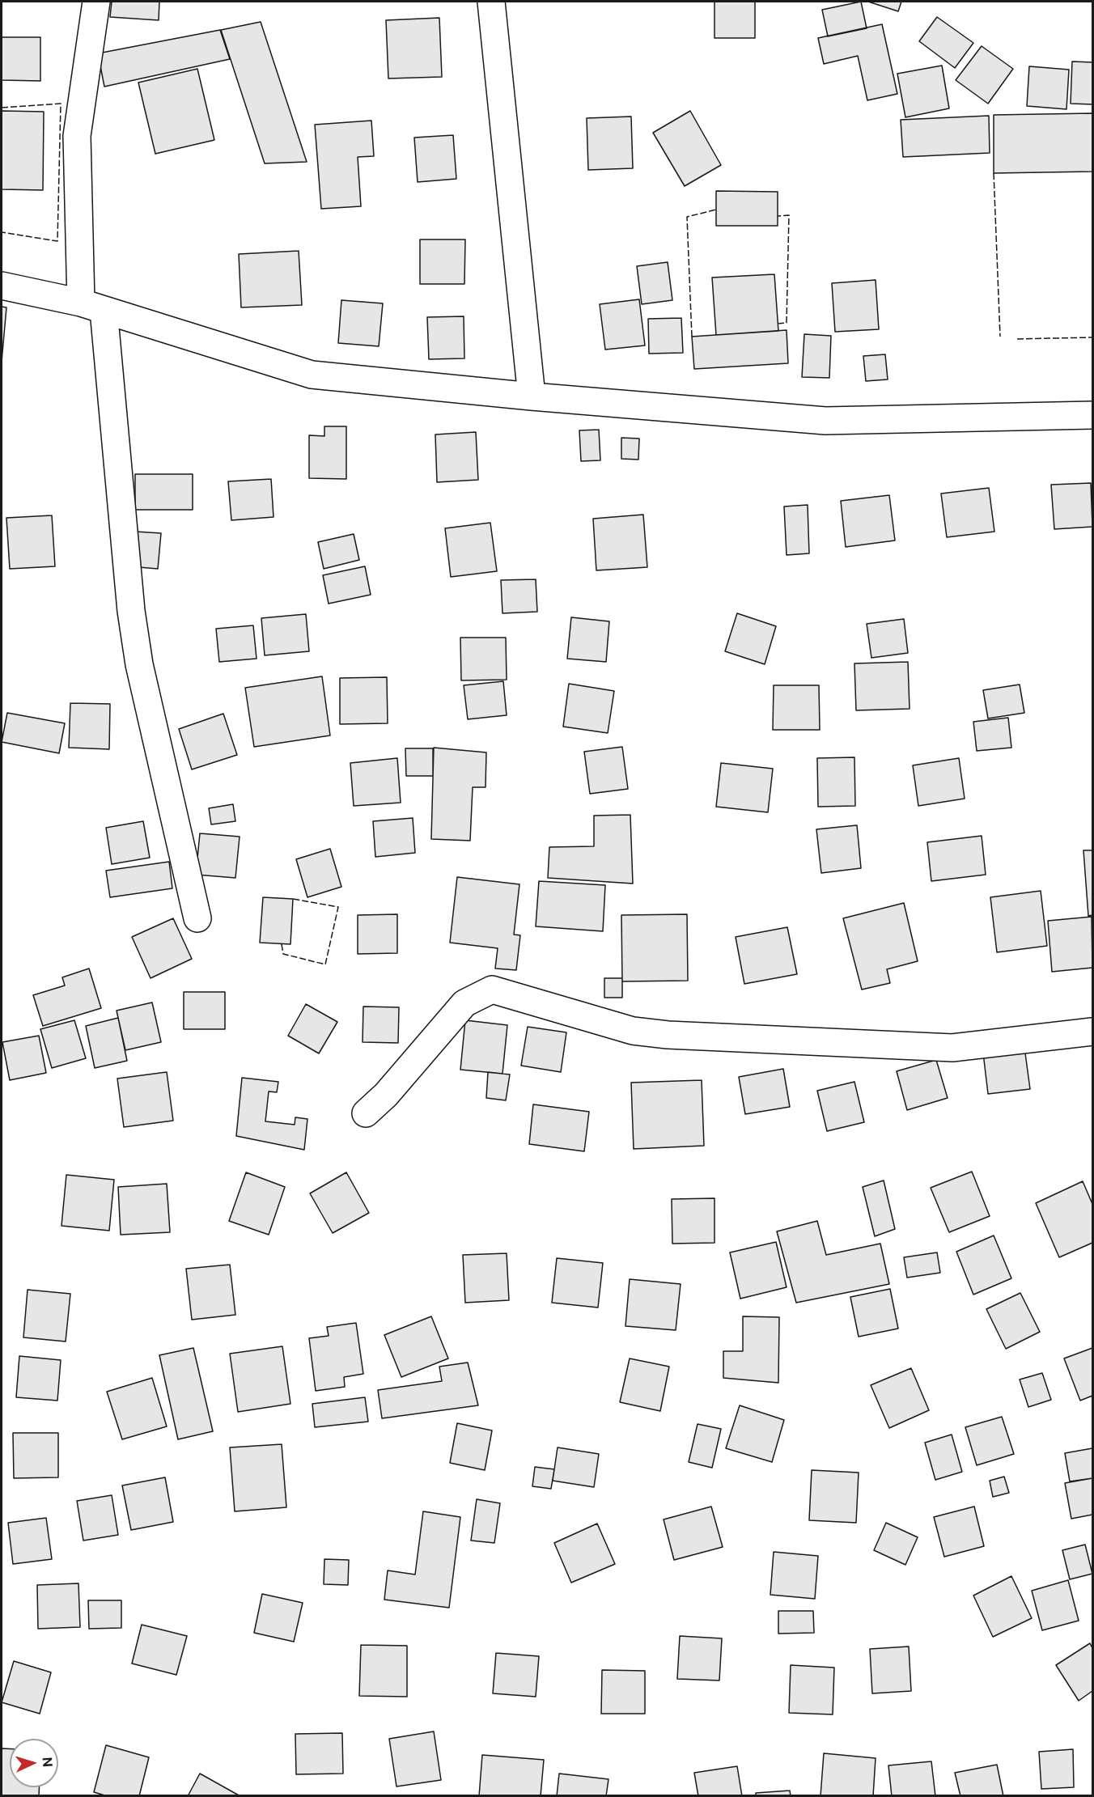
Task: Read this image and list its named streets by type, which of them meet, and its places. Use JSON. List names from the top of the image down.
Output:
{
  "north": "right"
}
